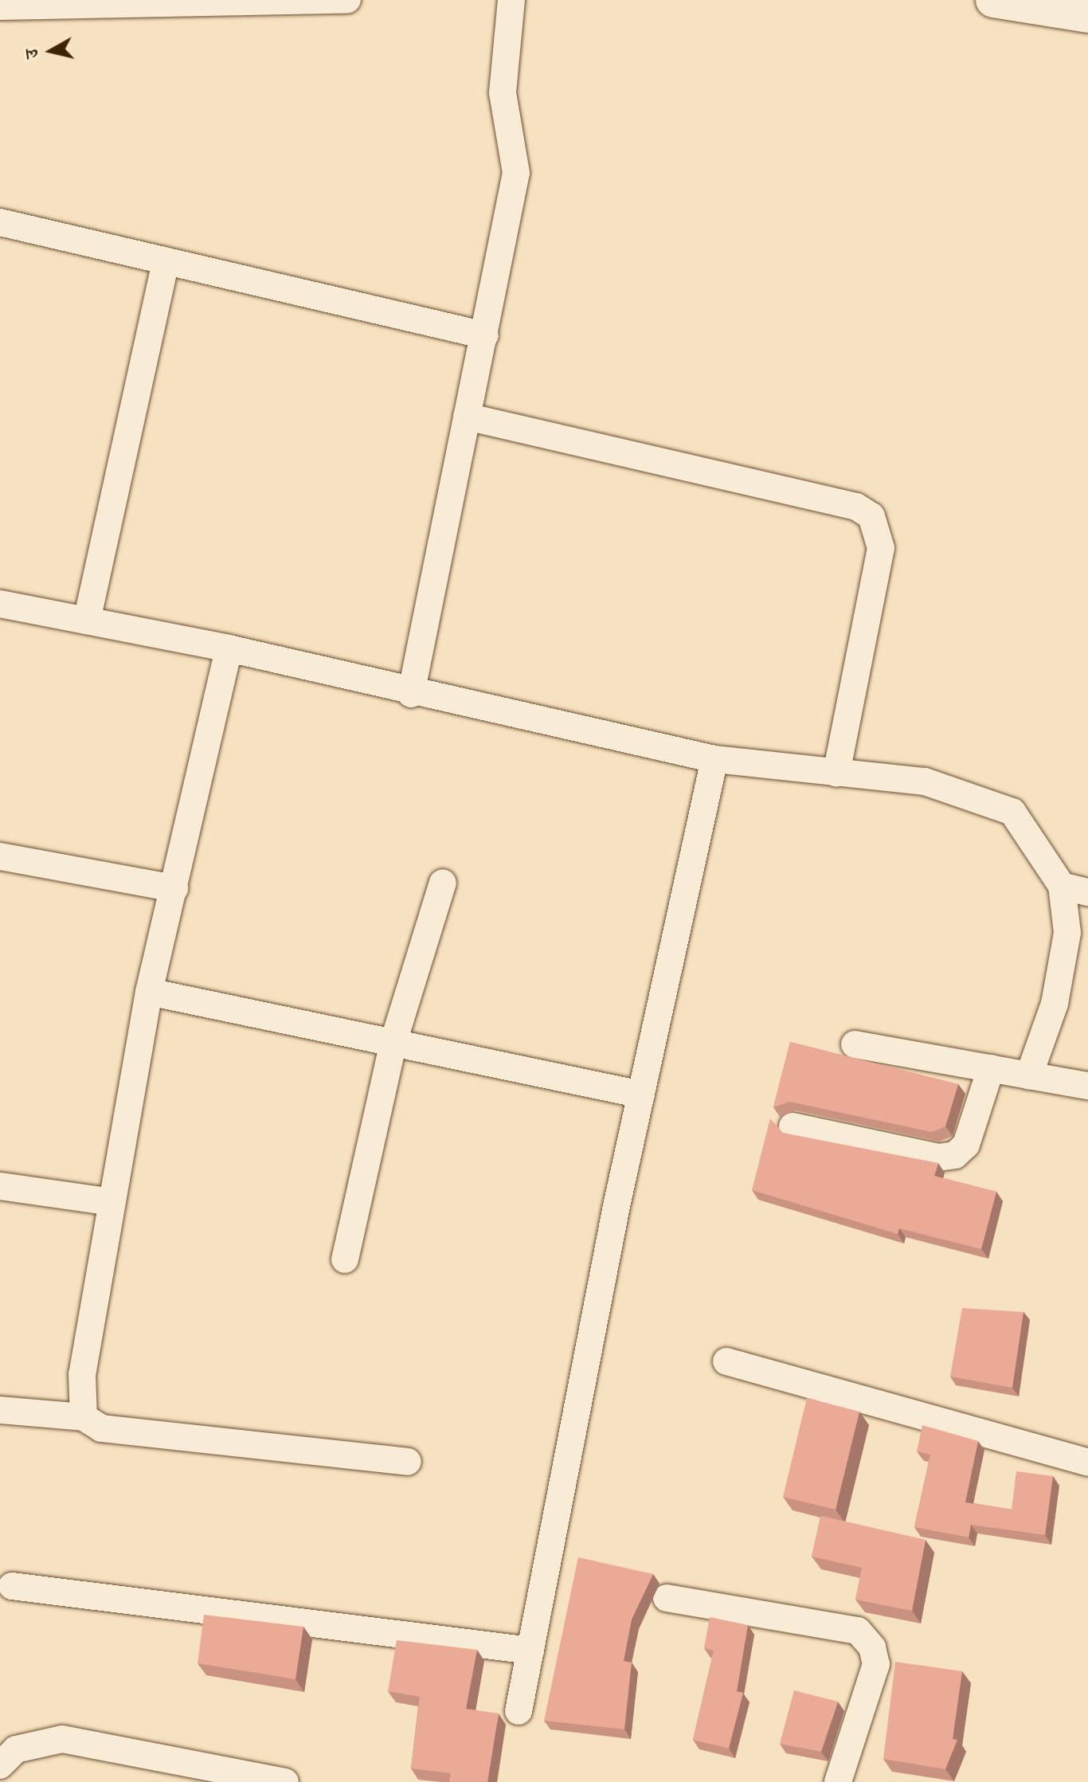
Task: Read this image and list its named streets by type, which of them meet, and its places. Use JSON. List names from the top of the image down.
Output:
{
  "north": "left"
}
